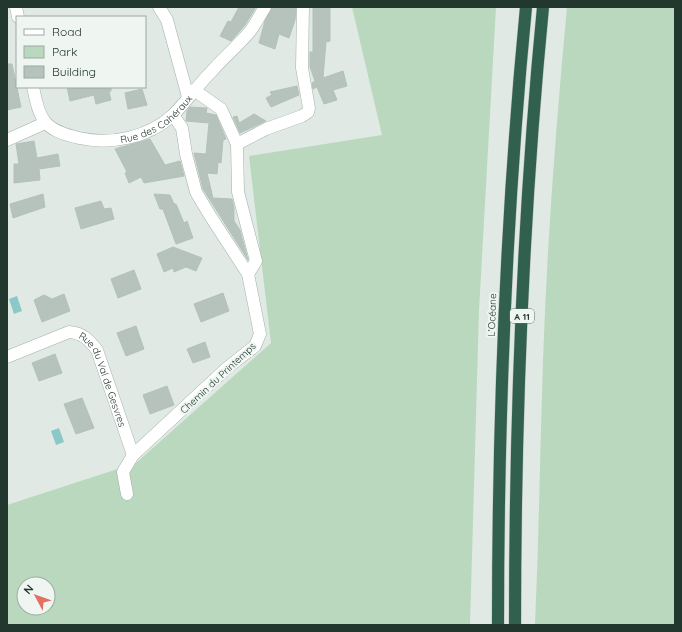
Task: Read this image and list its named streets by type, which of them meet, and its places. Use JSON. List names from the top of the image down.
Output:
{
  "streets": {
    "highway": ["L’Océane", "A 11"],
    "street": ["Rue des Cahéraux", "Chemin du Printemps", "Rue du Val de Gesvres"]
  },
  "crossings": [
    ["Rue des Cahéraux", "Chemin du Printemps"],
    ["Chemin du Printemps", "Rue du Val de Gesvres"]
  ],
  "legend": ["Road", "Park", "Building"],
  "north": "top left"
}
